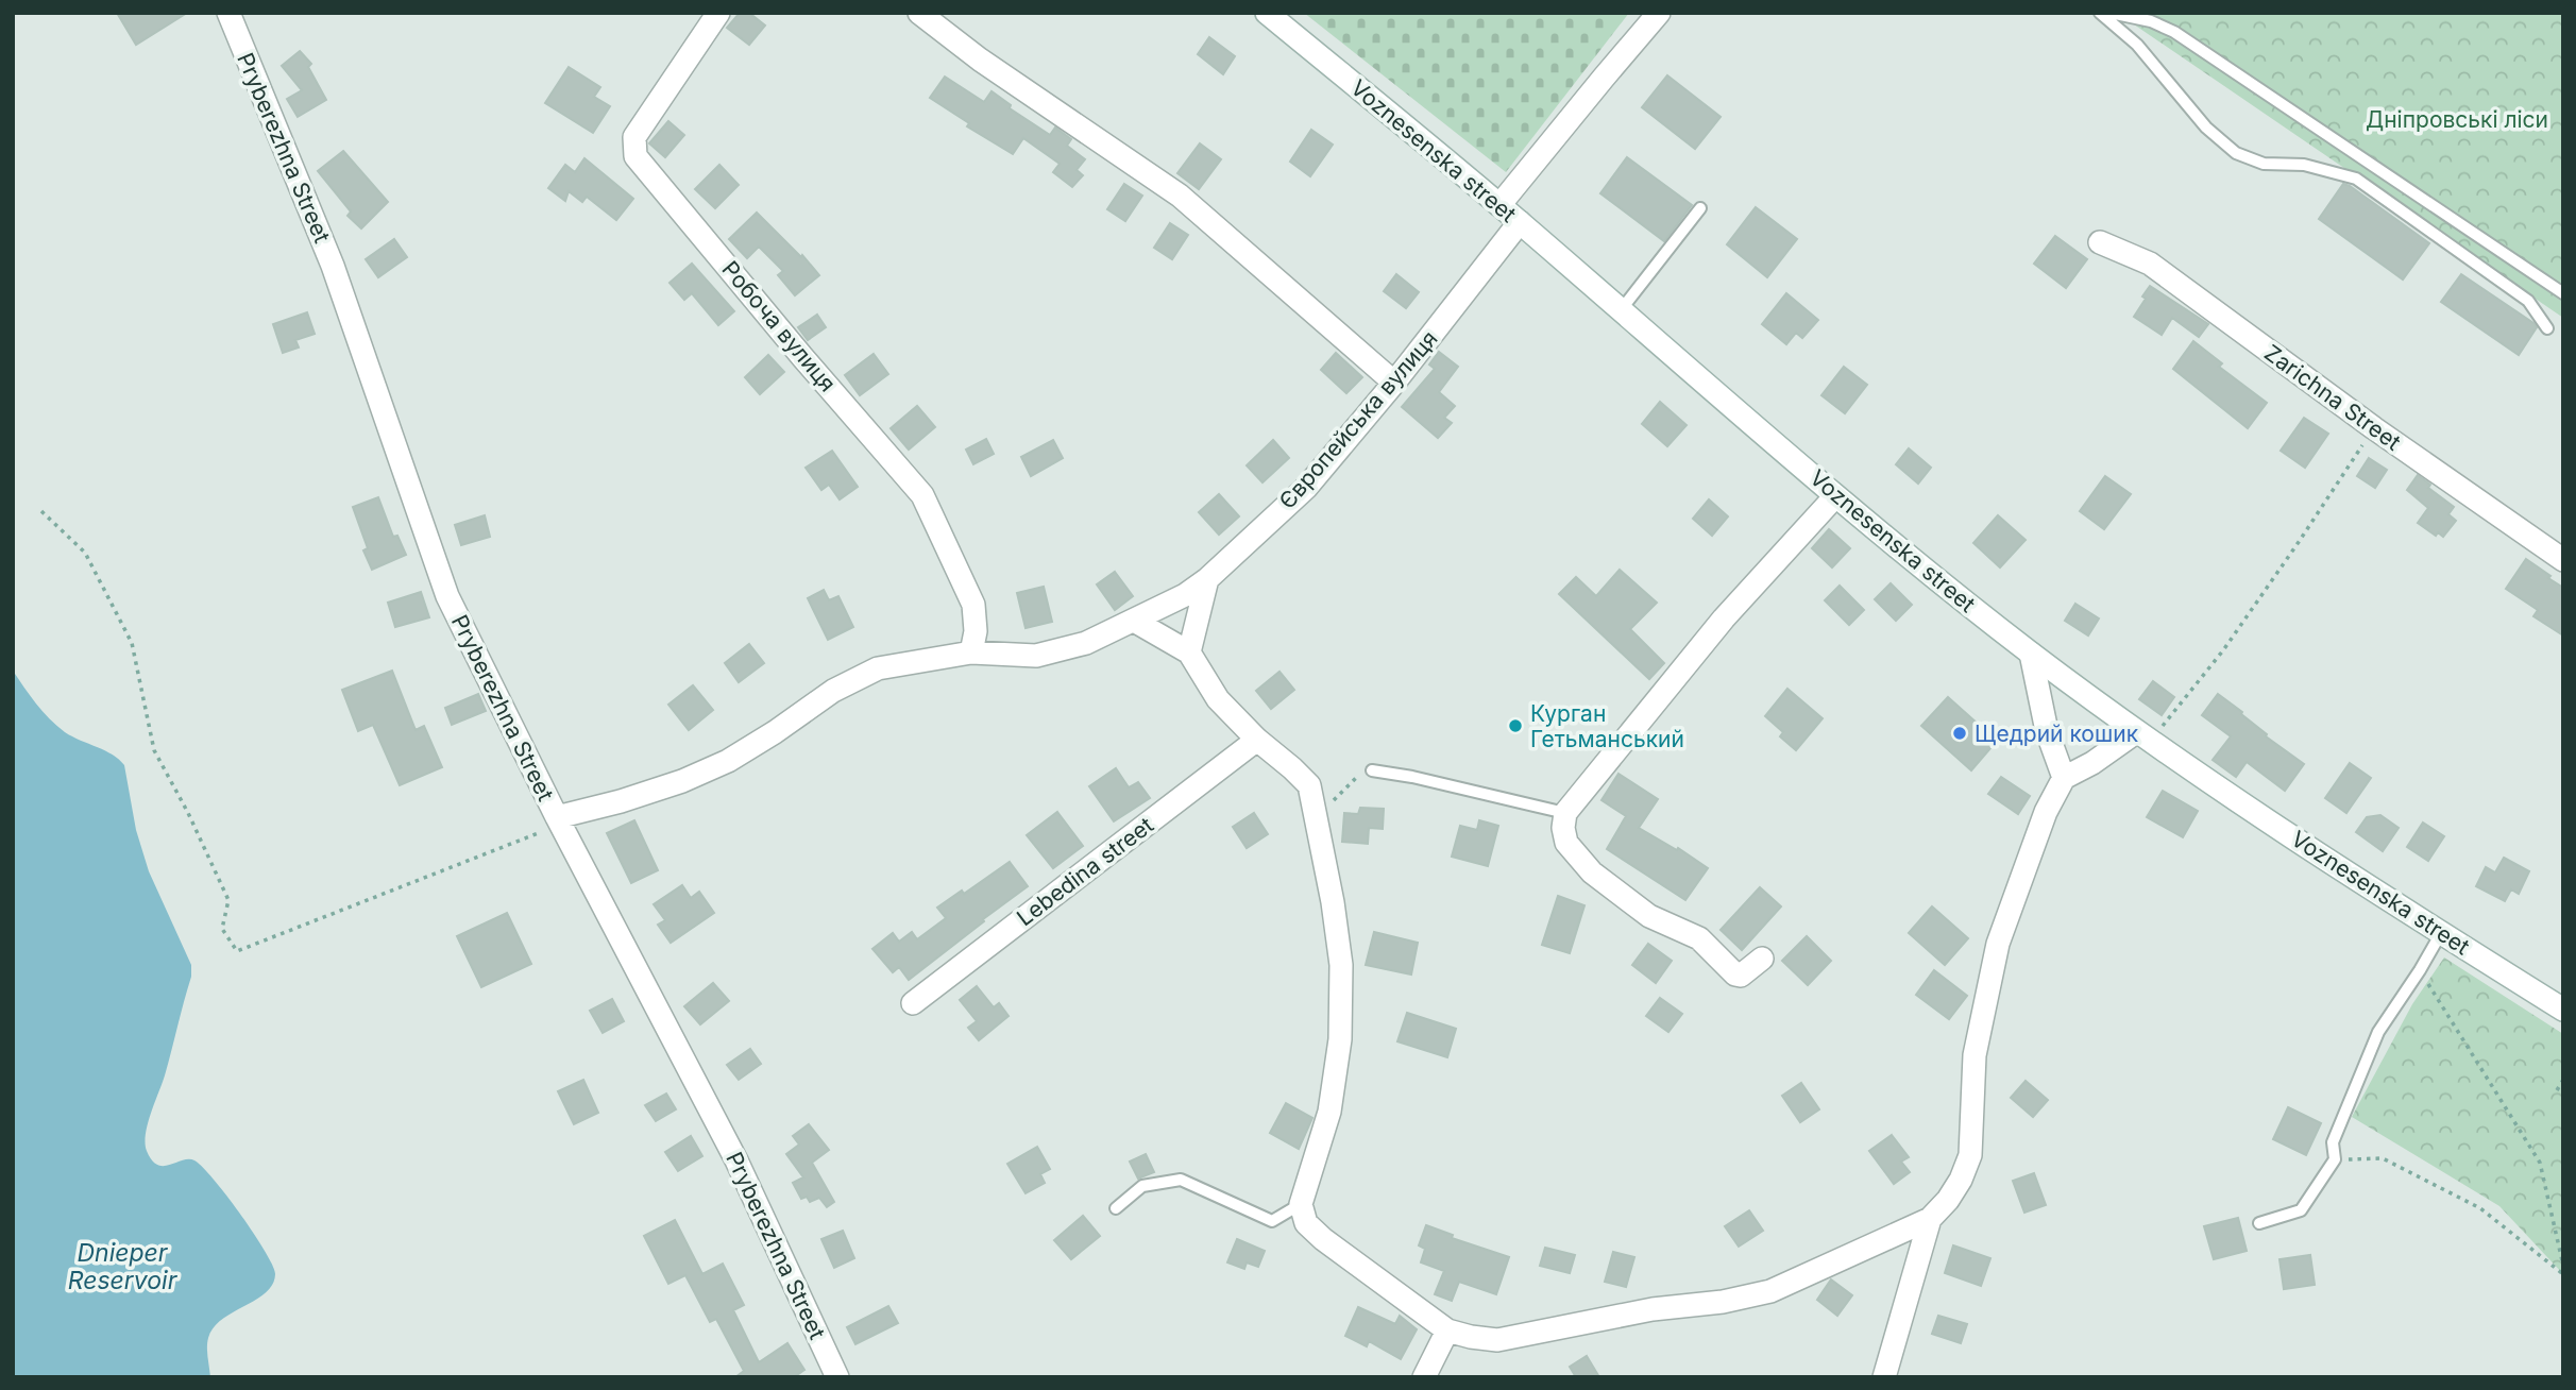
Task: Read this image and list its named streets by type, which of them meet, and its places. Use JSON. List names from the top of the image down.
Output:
{
  "streets": {
    "street": [
      "Pryberezhna Street",
      "Voznesenska street",
      "Робоча вулиця",
      "Zarichna Street",
      "Європейська вулиця",
      "Lebedina street"
    ]
  },
  "crossings": [
    ["Pryberezhna Street", "Європейська вулиця"],
    ["Voznesenska street", "Європейська вулиця"],
    ["Робоча вулиця", "Європейська вулиця"]
  ],
  "water": ["Dnieper Reservoir"],
  "parks": ["Дніпровські ліси"],
  "places": ["Курган Гетьманський", "Щедрий кошик"]
}
